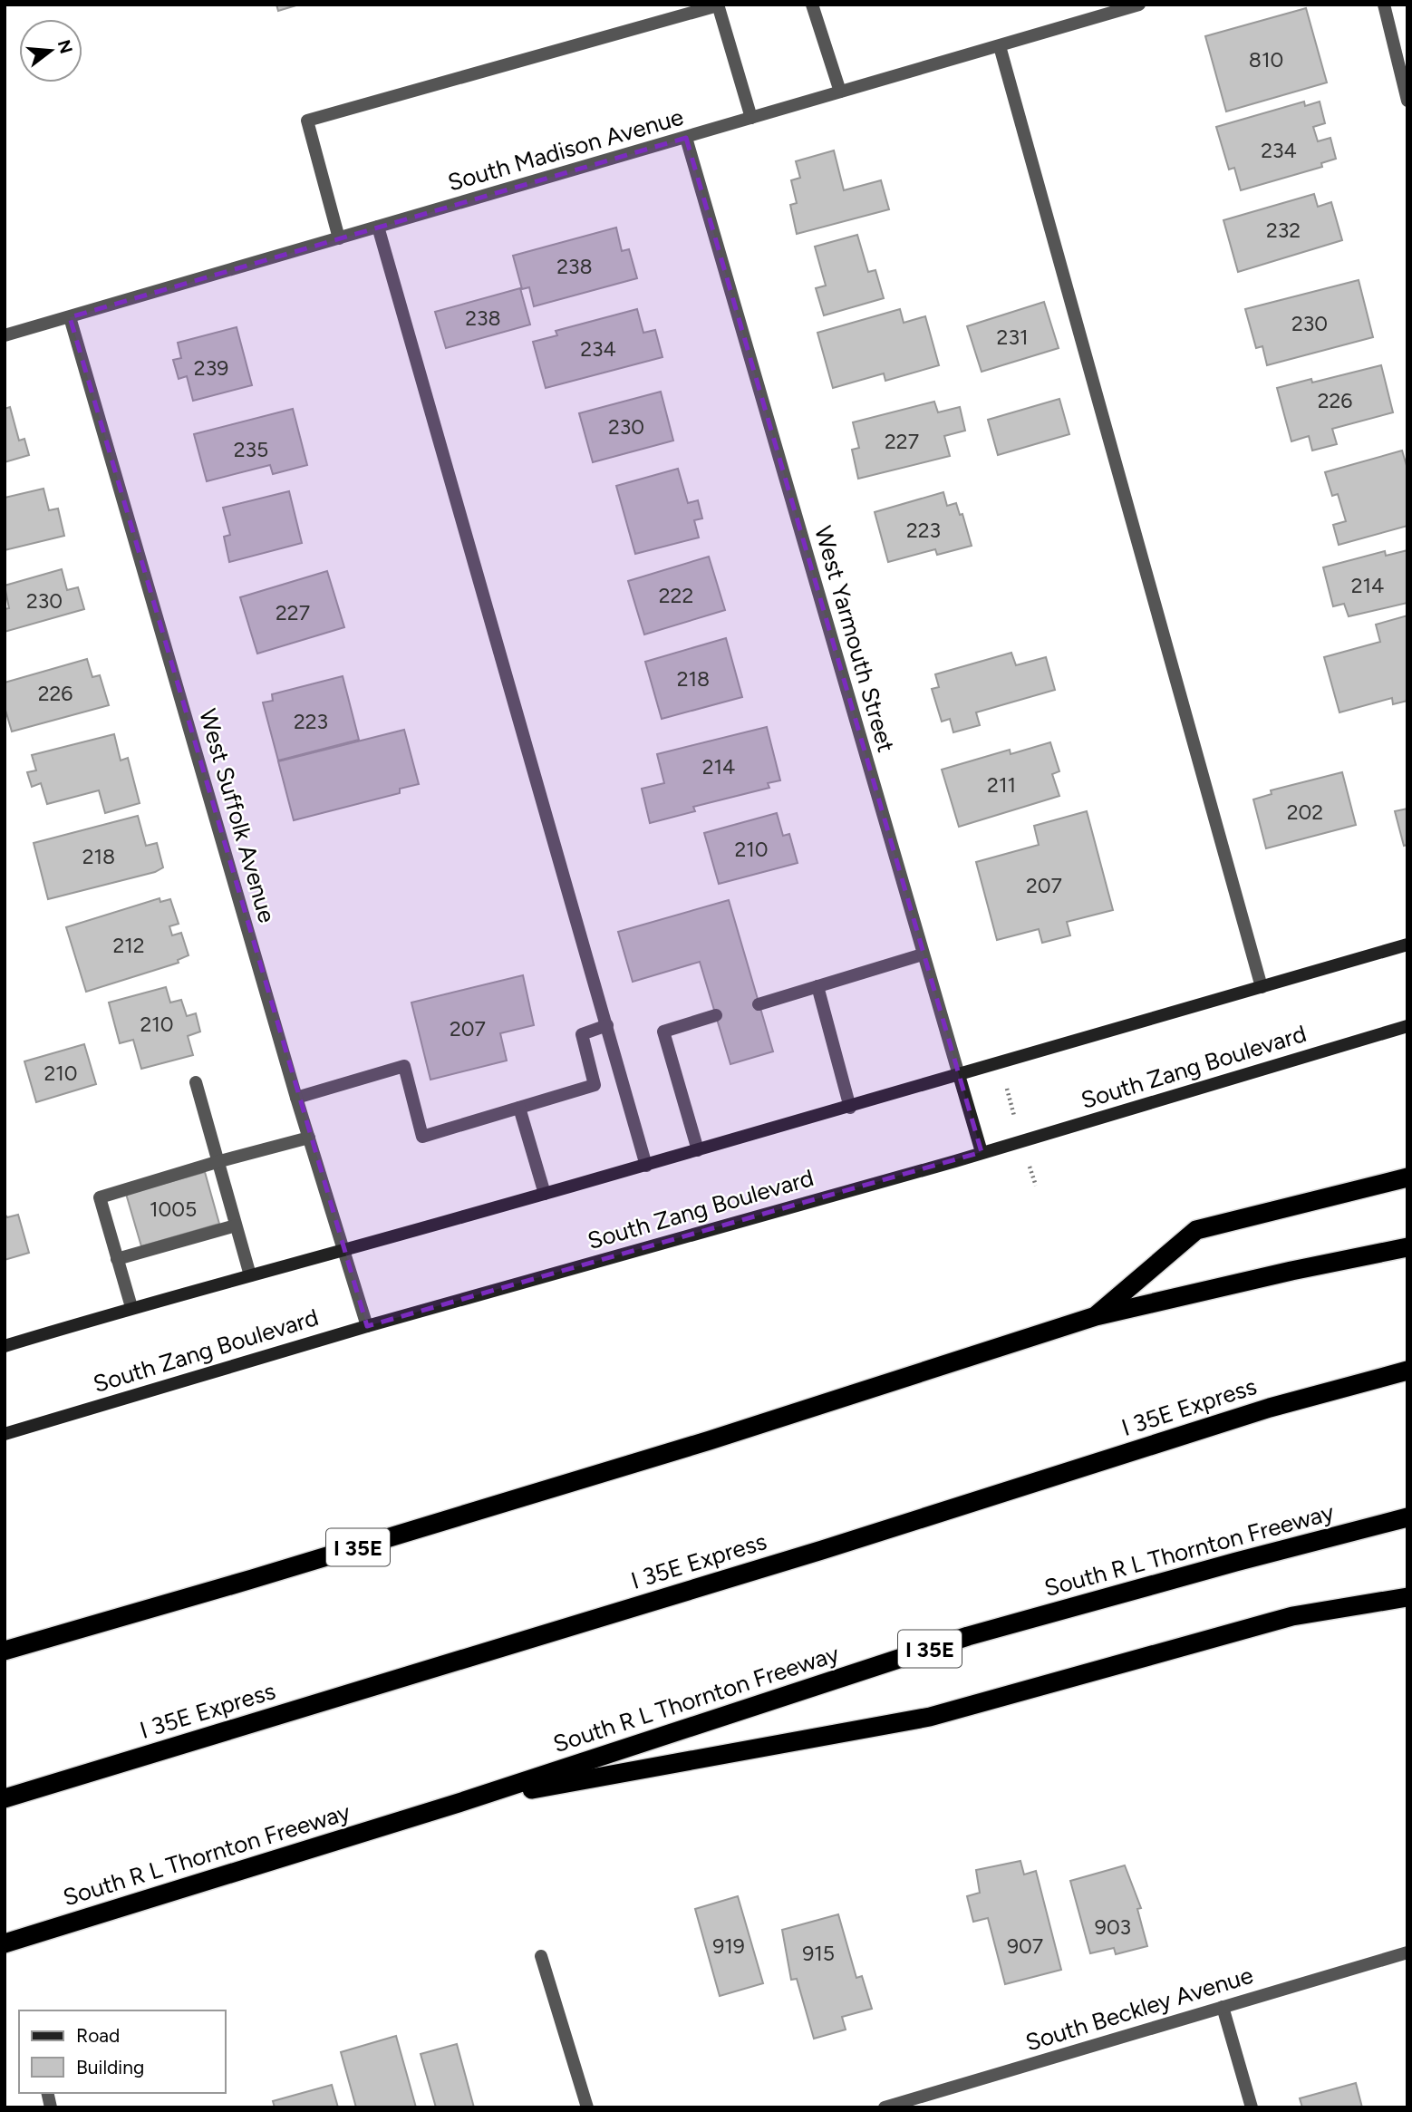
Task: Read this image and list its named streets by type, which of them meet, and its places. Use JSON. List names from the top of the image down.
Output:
{
  "streets": {
    "highway": ["I 35E Express", "I 35E", "South R L Thornton Freeway"],
    "main road": ["West Yarmouth Street", "South Zang Boulevard"],
    "street": ["South Madison Avenue", "West Suffolk Avenue", "South Beckley Avenue"]
  },
  "crossings": [
    ["South Madison Avenue", "West Yarmouth Street"],
    ["South Madison Avenue", "West Suffolk Avenue"],
    ["West Yarmouth Street", "South Zang Boulevard"],
    ["West Suffolk Avenue", "South Zang Boulevard"]
  ],
  "house_numbers": [
    "810",
    "234",
    "232",
    "238",
    "238",
    "230",
    "231",
    "234",
    "239",
    "226",
    "230",
    "227",
    "235",
    "223",
    "214",
    "222",
    "230",
    "227",
    "218",
    "226",
    "223",
    "214",
    "211",
    "202",
    "210",
    "218",
    "207",
    "212",
    "210",
    "207",
    "210",
    "1005",
    "903",
    "919",
    "907",
    "915"
  ],
  "legend": ["Road", "Building"],
  "north": "right"
}
